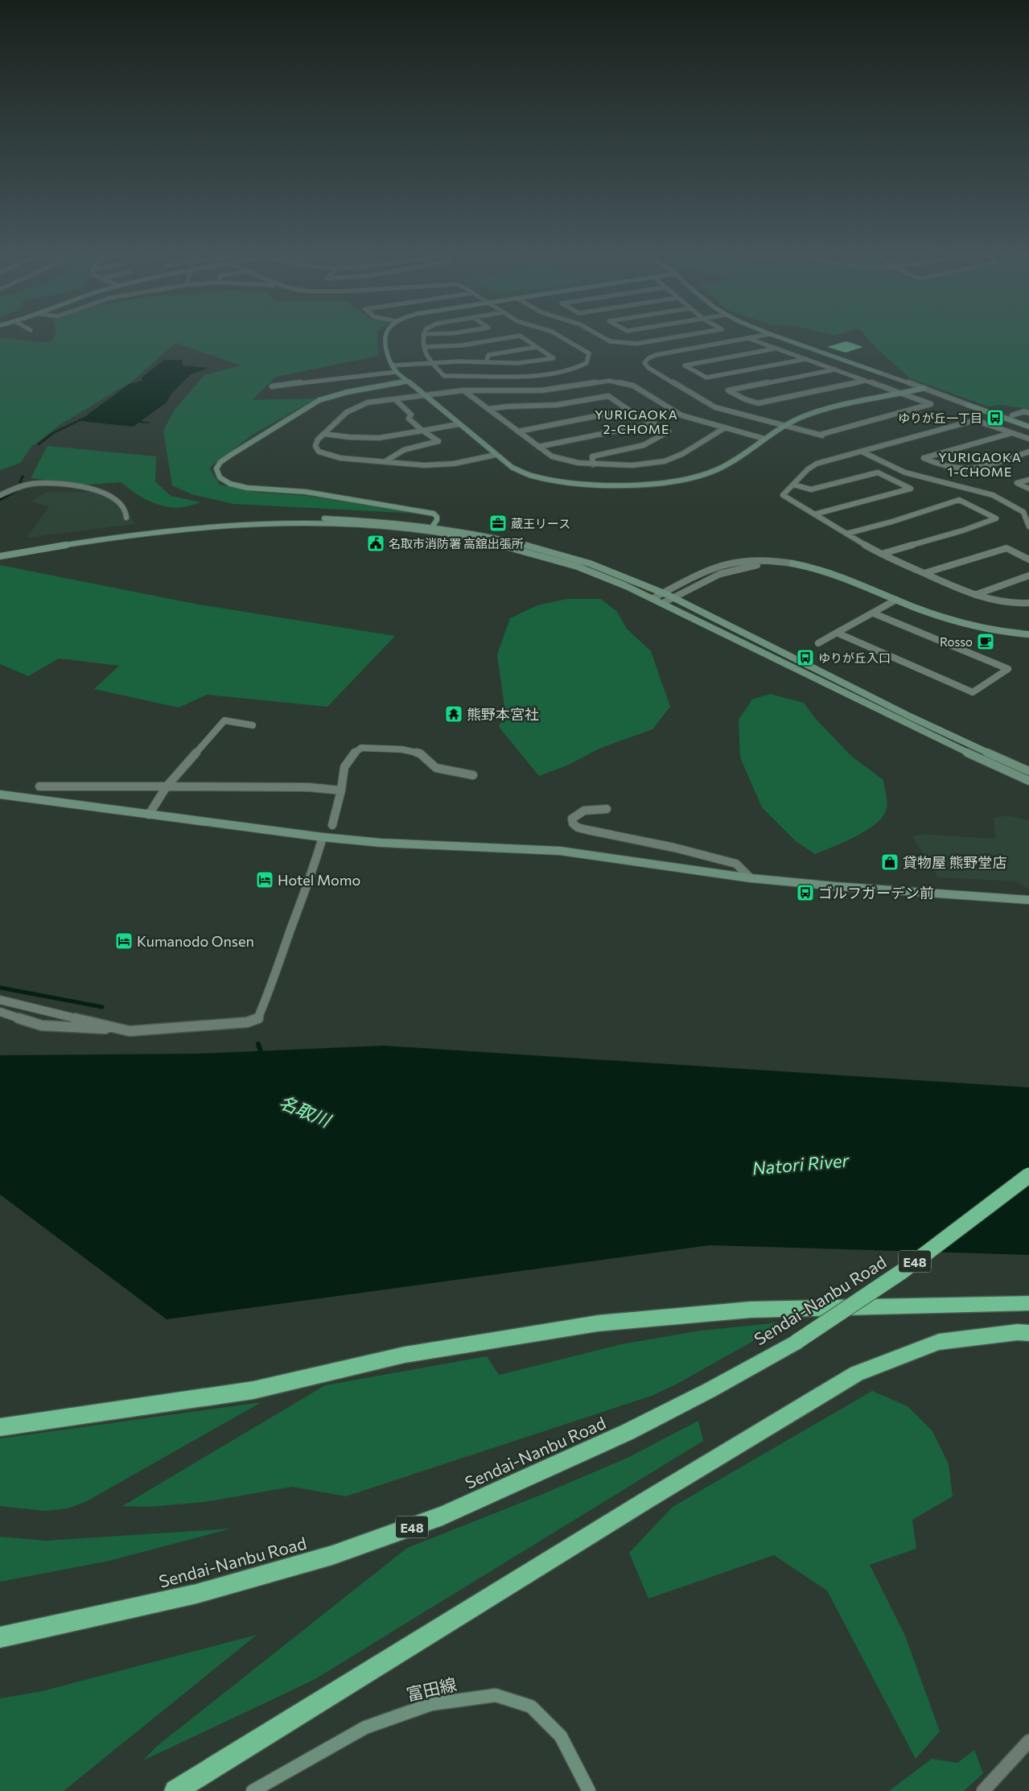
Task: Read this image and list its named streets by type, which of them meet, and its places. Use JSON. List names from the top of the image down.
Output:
{
  "streets": {
    "highway": ["E48", "Sendai-Nanbu Road"],
    "street": ["富田線"]
  },
  "districts": ["YURIGAOKA 2-CHOME", "YURIGAOKA 1-CHOME"],
  "water": ["名取川", "Natori River"],
  "places": {
    "bus stop": ["ゆりが丘一丁目", "ゆりが丘入口", "ゴルフガーデン前"],
    "office": ["蔵王リース"],
    "public building": ["名取市消防署 高舘出張所"],
    "cafe": ["Rosso"],
    "temple": ["熊野本宮社"],
    "shop": ["貸物屋 熊野堂店"],
    "hotel": ["Hotel Momo", "Kumanodo Onsen"]
  }
}
